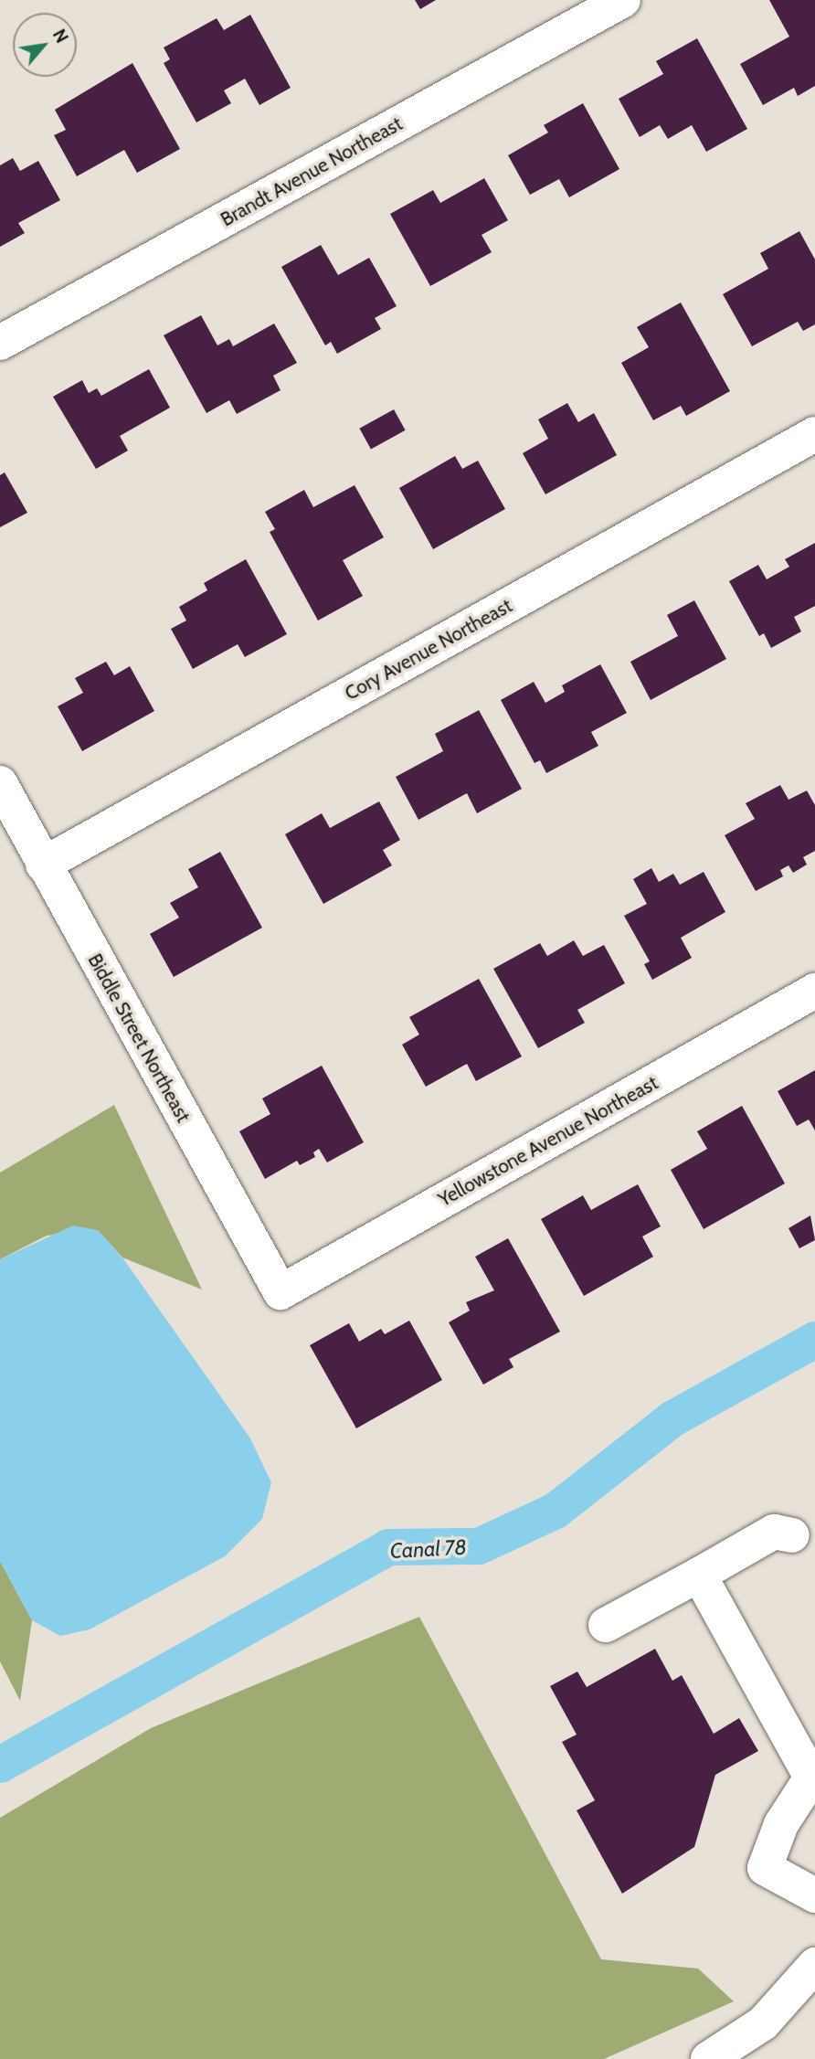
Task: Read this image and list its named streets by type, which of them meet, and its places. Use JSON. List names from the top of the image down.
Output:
{
  "streets": {
    "street": [
      "Brandt Avenue Northeast",
      "Cory Avenue Northeast",
      "Biddle Street Northeast",
      "Yellowstone Avenue Northeast"
    ]
  },
  "crossings": [
    ["Cory Avenue Northeast", "Biddle Street Northeast"],
    ["Biddle Street Northeast", "Yellowstone Avenue Northeast"]
  ],
  "water": ["Canal 78"],
  "north": "top right"
}
